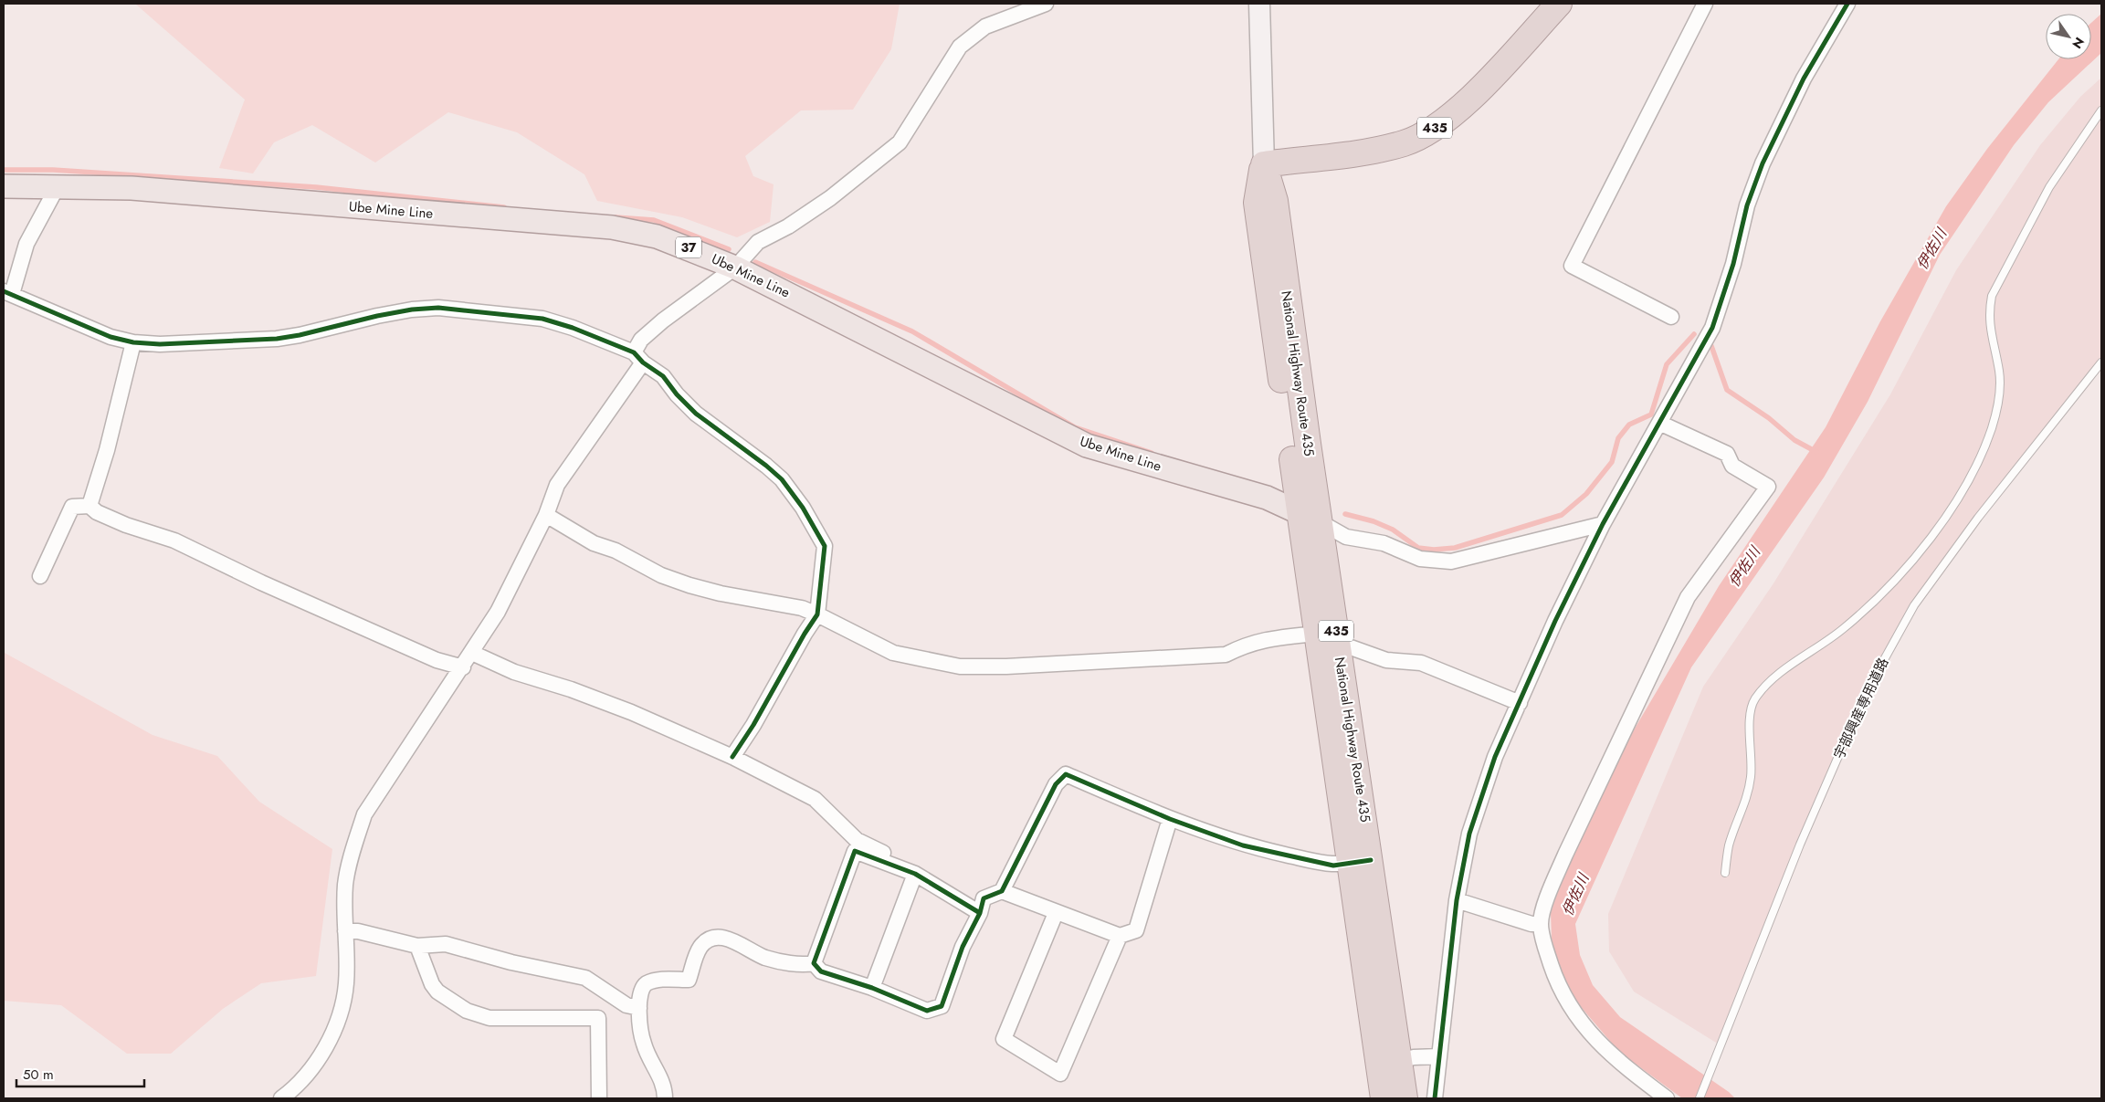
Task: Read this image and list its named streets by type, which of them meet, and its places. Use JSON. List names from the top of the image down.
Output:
{
  "streets": {
    "highway": ["435", "National Highway Route 435"],
    "main road": ["Ube Mine Line", "37"],
    "lane": ["宇部興産専用道路"]
  },
  "crossings": [
    ["435", "National Highway Route 435"],
    ["Ube Mine Line", "National Highway Route 435"]
  ],
  "water": ["伊佐川"],
  "scale_bar": "50 m",
  "north": "bottom right"
}
